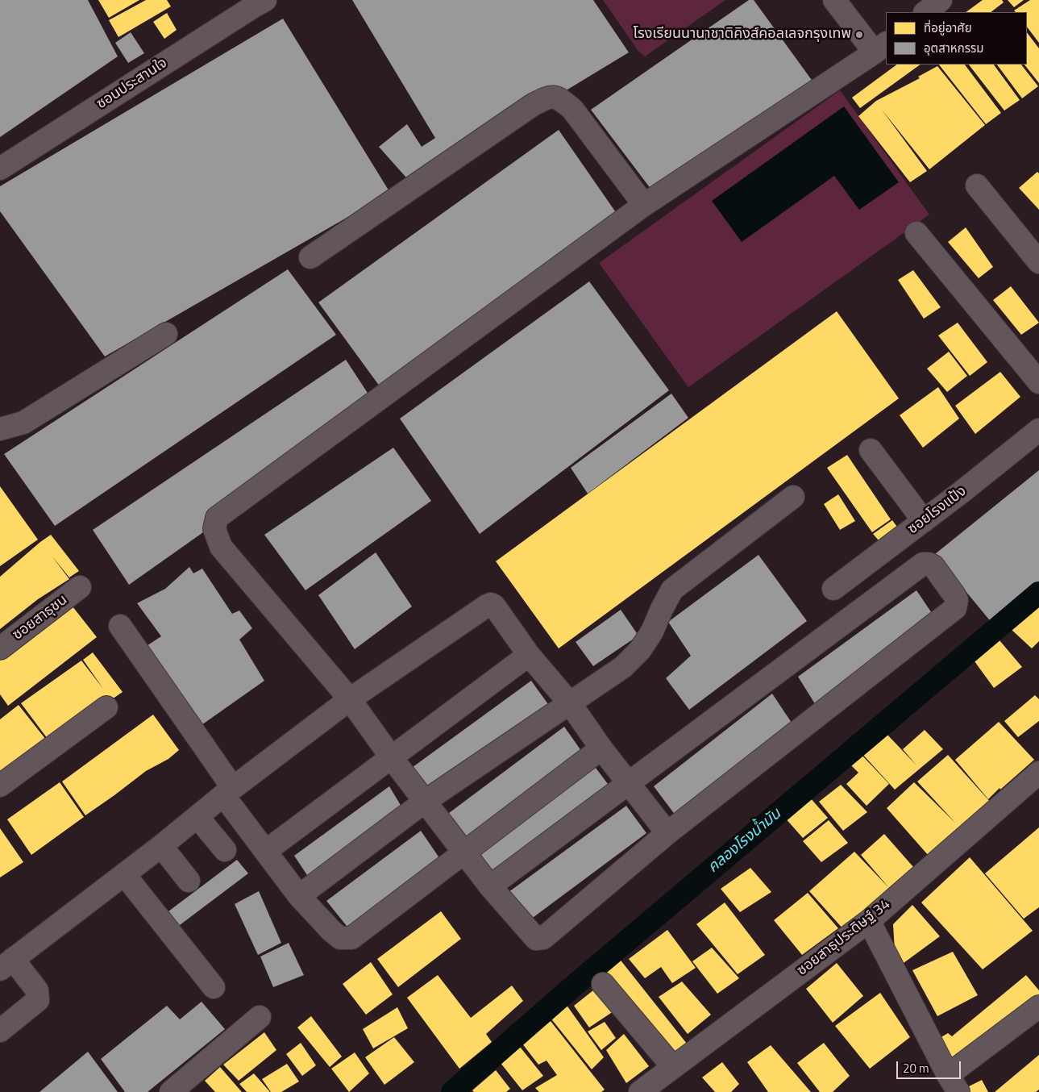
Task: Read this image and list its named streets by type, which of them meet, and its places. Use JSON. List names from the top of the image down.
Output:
{
  "streets": {
    "street": [
      "ซอนประสานใจ",
      "ซอยโรงแป้ง",
      "ซอยสาธุชน",
      "ซอยสาธุประดิษฐ์ 34"
    ]
  },
  "water": ["คลองโรงน้ำมัน"],
  "places": ["โรงเรียนนานาชาติคิงส์คอลเลจกรุงเทพ"],
  "legend": ["ที่อยู่อาศัย", "อุตสาหกรรม"],
  "scale_bar": "20 m"
}
